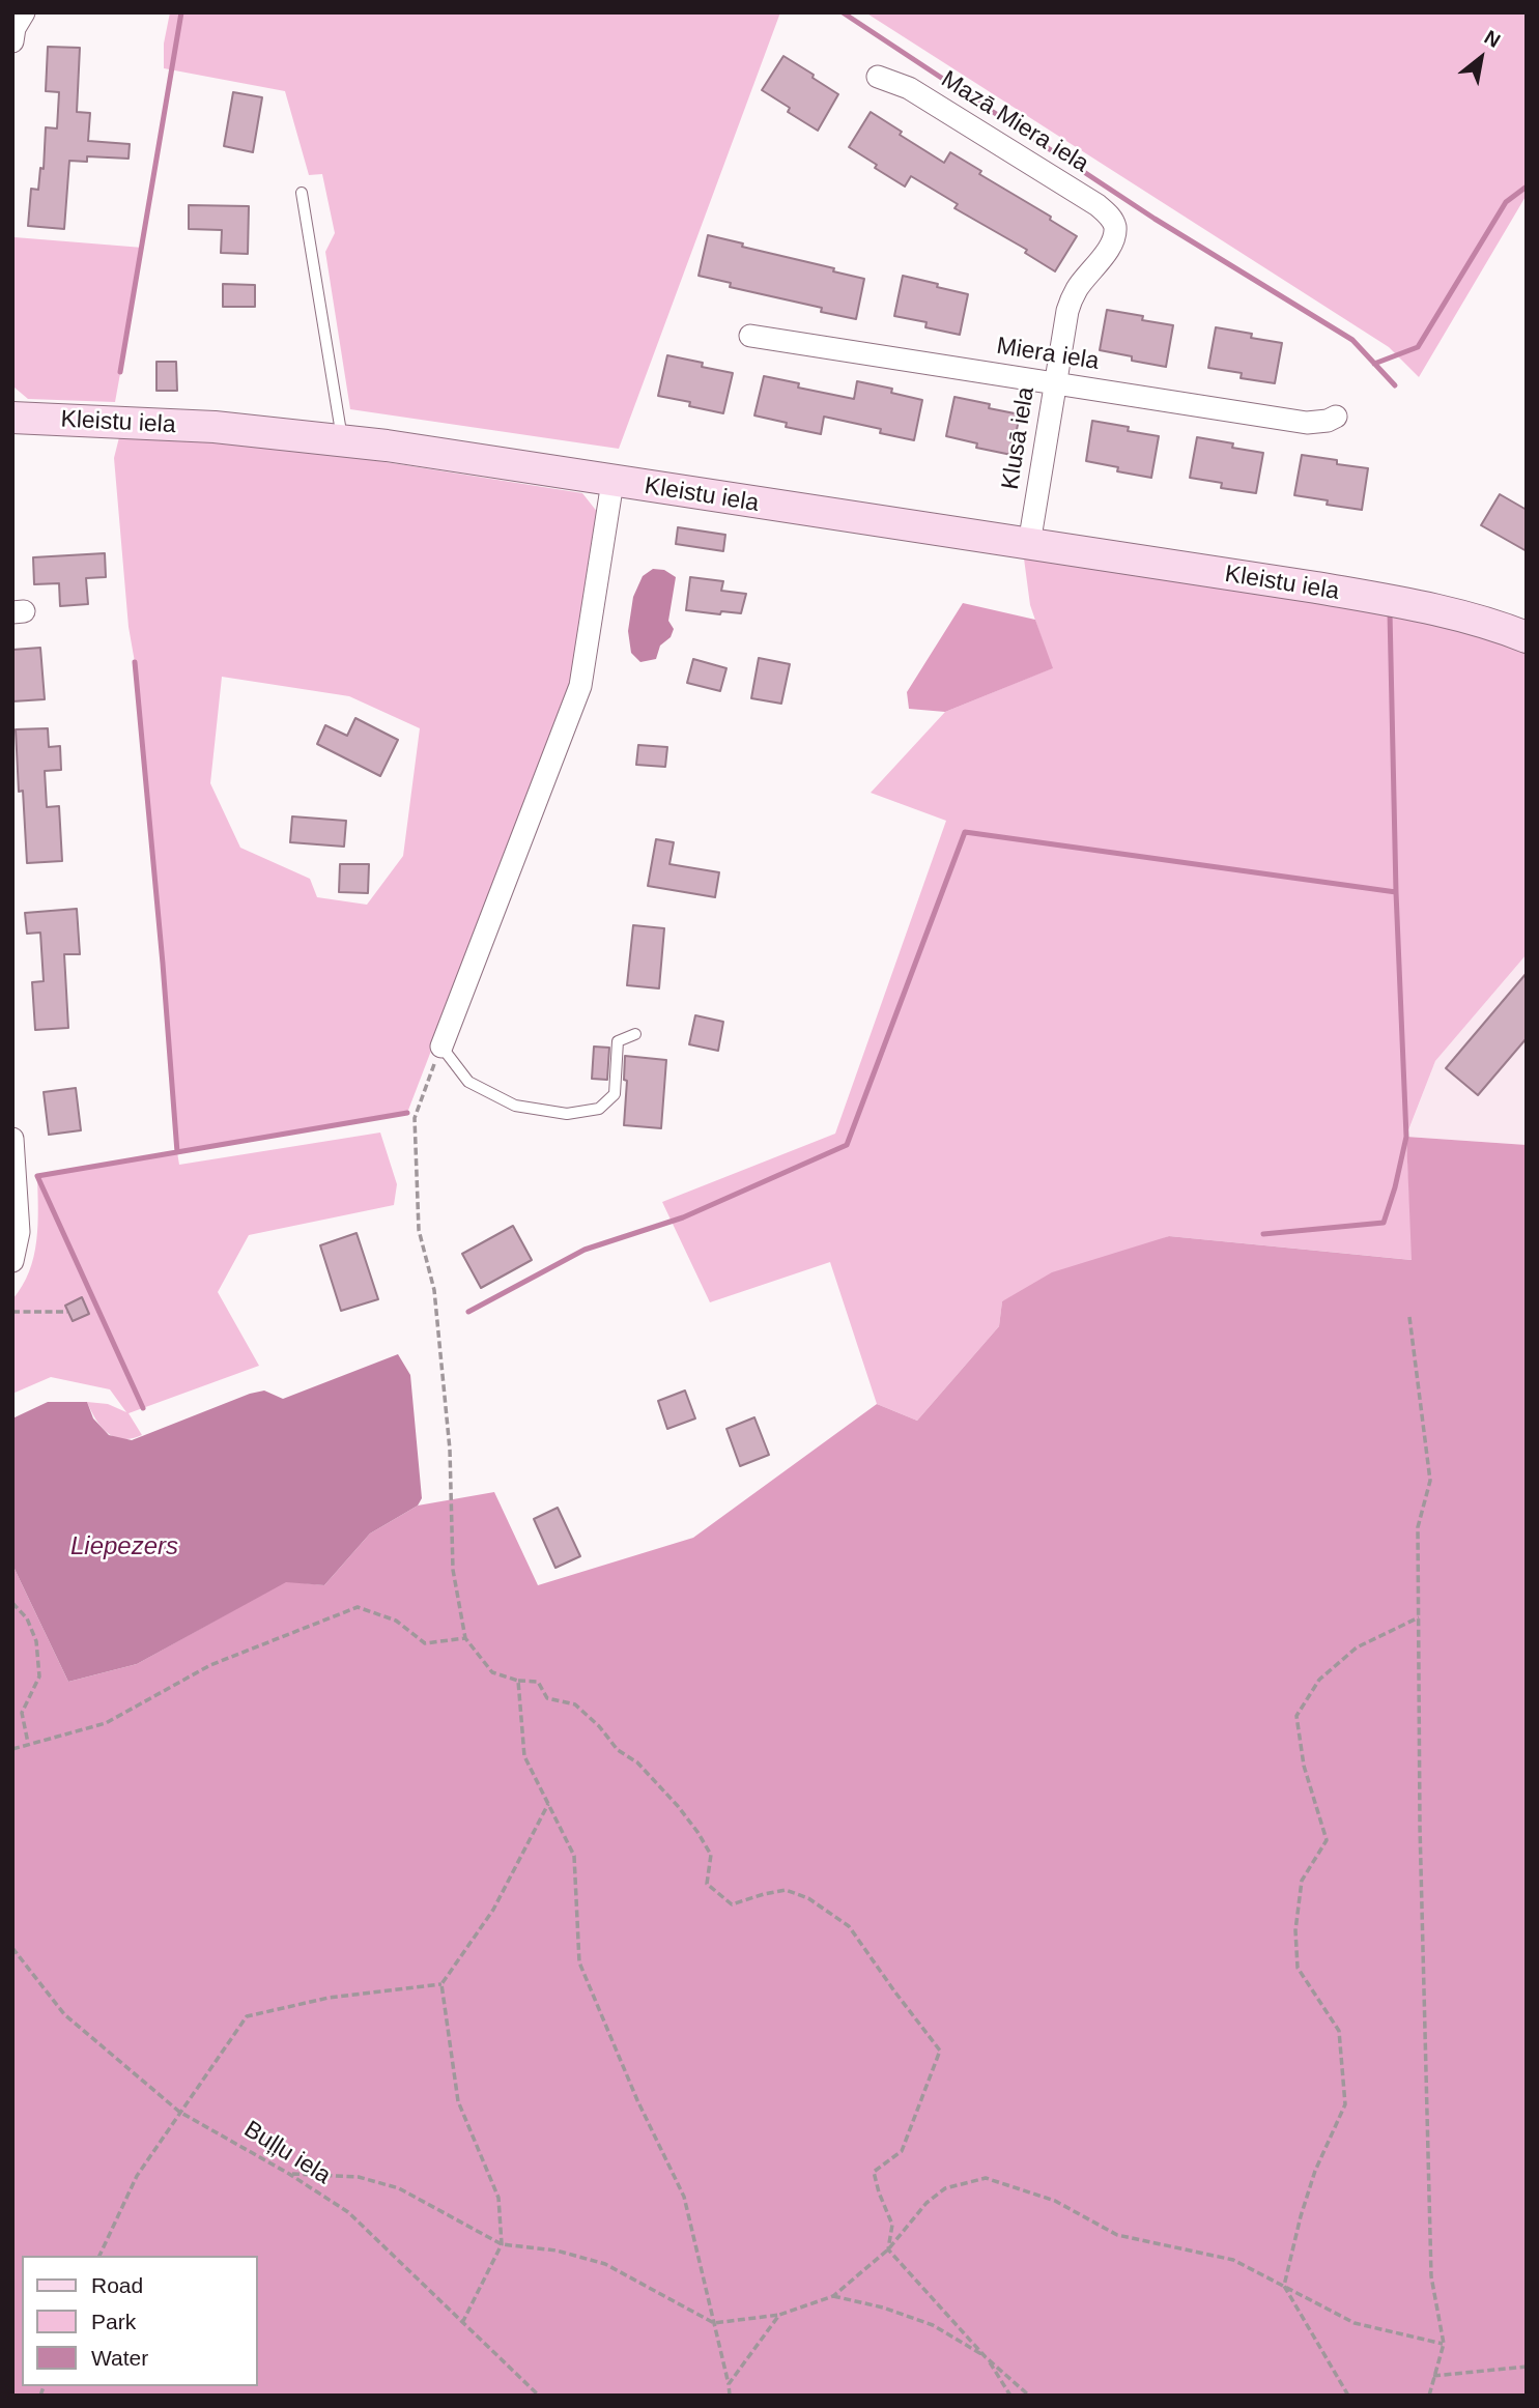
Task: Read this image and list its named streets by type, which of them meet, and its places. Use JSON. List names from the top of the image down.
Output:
{
  "streets": {
    "street": [
      "Mazā Miera iela",
      "Miera iela",
      "Kleistu iela",
      "Klusā iela"
    ],
    "path": ["Buļļu iela"]
  },
  "crossings": [
    ["Mazā Miera iela", "Klusā iela"],
    ["Miera iela", "Klusā iela"],
    ["Kleistu iela", "Klusā iela"]
  ],
  "water": ["Liepezers"],
  "legend": ["Road", "Park", "Water"],
  "north": "top right"
}
